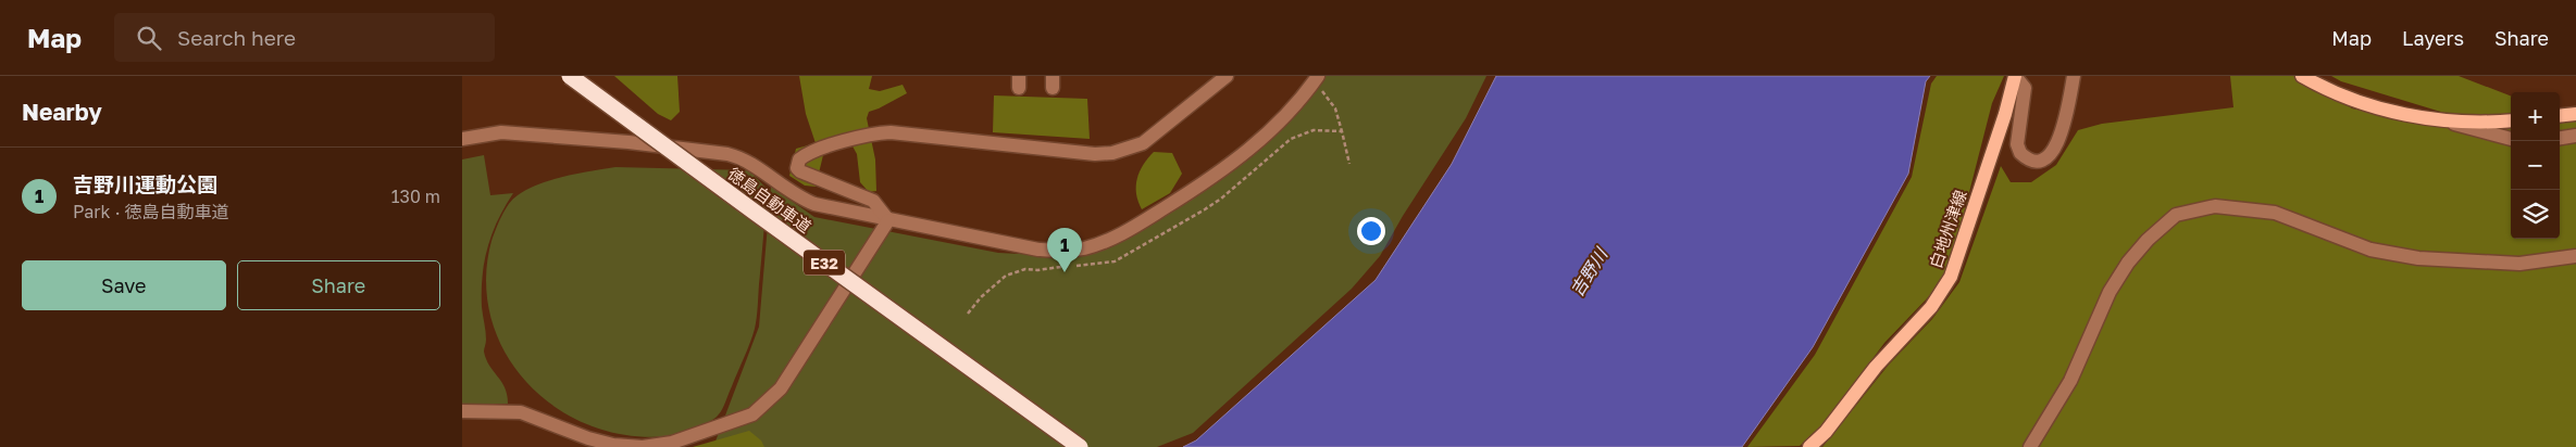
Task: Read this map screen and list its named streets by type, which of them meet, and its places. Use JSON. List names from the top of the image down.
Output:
{
  "streets": {
    "highway": ["徳島自動車道", "E32"],
    "main road": ["白地州津線"]
  },
  "water": ["吉野川"],
  "page": {
    "header": "Map",
    "search": "Search here",
    "nav": ["Map", "Layers", "Share"],
    "heading": "Nearby",
    "map_buttons": ["+", "−"],
    "list": [
      {
        "mark": "1",
        "name": "吉野川運動公園",
        "note": "Park · 徳島自動車道",
        "value": "130 m"
      }
    ],
    "pins": "1",
    "buttons": ["Save", "Share"]
  }
}
